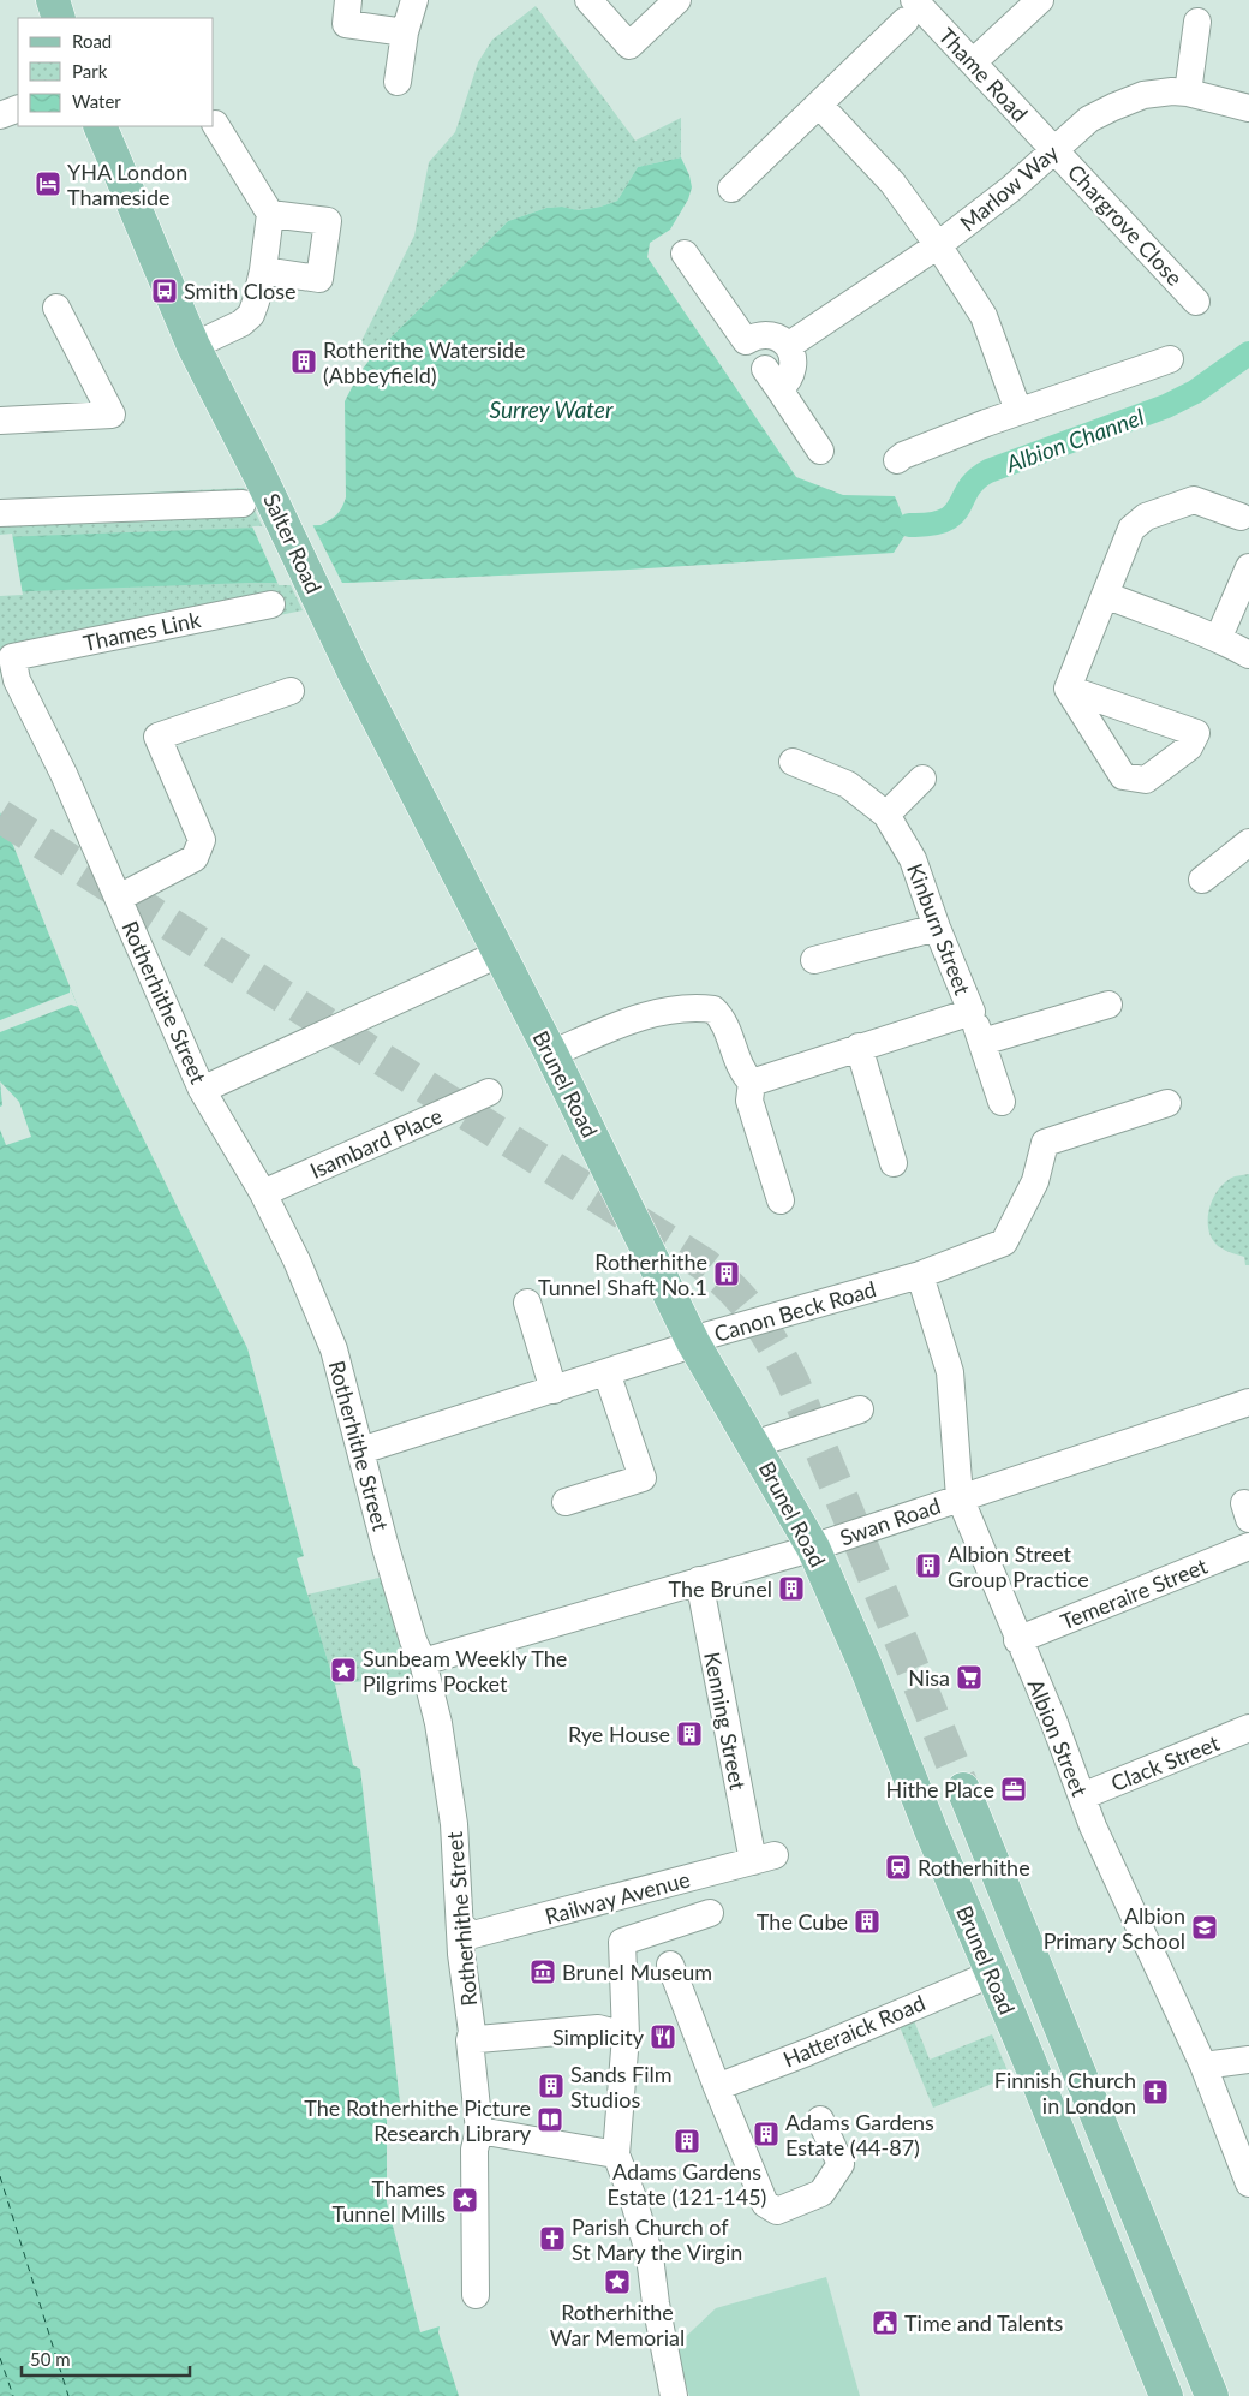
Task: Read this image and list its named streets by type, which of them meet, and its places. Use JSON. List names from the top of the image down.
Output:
{
  "streets": {
    "main road": ["Salter Road", "Brunel Road"],
    "street": [
      "Thame Road",
      "Marlow Way",
      "Chargrove Close",
      "Thames Link",
      "Kinburn Street",
      "Rotherhithe Street",
      "Isambard Place",
      "Canon Beck Road",
      "Swan Road",
      "Temeraire Street",
      "Kenning Street",
      "Albion Street",
      "Clack Street",
      "Railway Avenue",
      "Hatteraick Road"
    ]
  },
  "crossings": [
    ["Thame Road", "Marlow Way"],
    ["Thame Road", "Chargrove Close"],
    ["Marlow Way", "Chargrove Close"],
    ["Salter Road", "Brunel Road"],
    ["Thames Link", "Rotherhithe Street"],
    ["Rotherhithe Street", "Isambard Place"],
    ["Rotherhithe Street", "Canon Beck Road"],
    ["Rotherhithe Street", "Swan Road"],
    ["Rotherhithe Street", "Railway Avenue"],
    ["Brunel Road", "Canon Beck Road"],
    ["Brunel Road", "Swan Road"],
    ["Brunel Road", "Hatteraick Road"],
    ["Canon Beck Road", "Albion Street"],
    ["Swan Road", "Kenning Street"],
    ["Swan Road", "Albion Street"],
    ["Temeraire Street", "Albion Street"],
    ["Kenning Street", "Railway Avenue"],
    ["Albion Street", "Clack Street"]
  ],
  "water": ["Surrey Water", "Albion Channel"],
  "places": {
    "hotel": ["YHA London Thameside"],
    "bus stop": ["Smith Close"],
    "building": [
      "Rotherithe Waterside (Abbeyfield)",
      "Rotherhithe Tunnel Shaft No.1",
      "Albion Street Group Practice",
      "The Brunel",
      "Rye House",
      "The Cube",
      "Sands Film Studios",
      "Adams Gardens Estate (44-87)",
      "Adams Gardens Estate (121-145)"
    ],
    "place": ["Sunbeam Weekly The Pilgrims Pocket", "Thames Tunnel Mills", "Rotherhithe War Memorial"],
    "supermarket": ["Nisa"],
    "office": ["Hithe Place"],
    "station": ["Rotherhithe"],
    "school or university": ["Albion Primary School"],
    "museum": ["Brunel Museum"],
    "restaurant": ["Simplicity"],
    "church": ["Finnish Church in London", "Parish Church of St Mary the Virgin"],
    "library": ["The Rotherhithe Picture Research Library"],
    "public building": ["Time and Talents"]
  },
  "legend": ["Road", "Park", "Water"],
  "scale_bar": "50 m"
}
